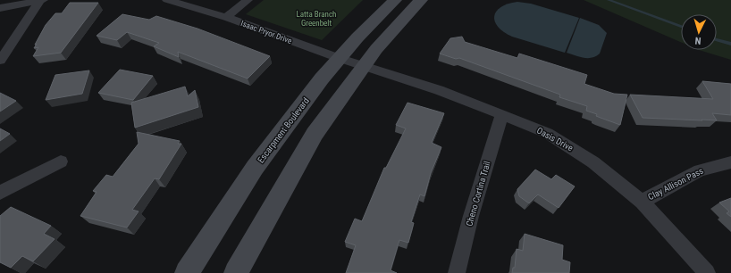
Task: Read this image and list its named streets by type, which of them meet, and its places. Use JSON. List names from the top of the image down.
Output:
{
  "streets": {
    "main road": ["Escarpment Boulevard"],
    "street": [
      "Isaac Pryor Drive",
      "Oasis Drive",
      "Clay Allison Pass",
      "Cheno Cortina Trail"
    ]
  },
  "crossings": [
    ["Isaac Pryor Drive", "Escarpment Boulevard"],
    ["Isaac Pryor Drive", "Oasis Drive"],
    ["Oasis Drive", "Clay Allison Pass"],
    ["Oasis Drive", "Cheno Cortina Trail"]
  ],
  "parks": ["Latta Branch Greenbelt"],
  "north": "bottom"
}
